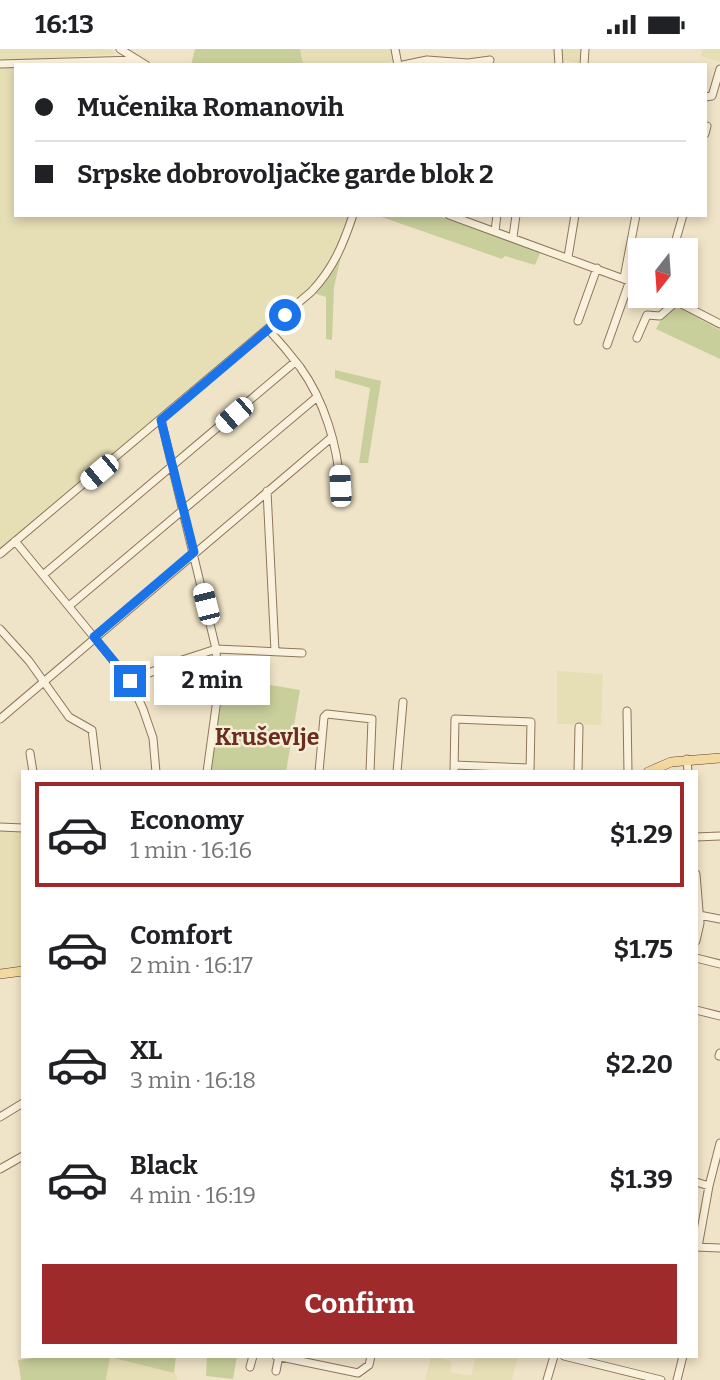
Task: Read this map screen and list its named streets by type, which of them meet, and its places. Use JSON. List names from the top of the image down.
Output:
{
  "districts": ["Kruševlje"],
  "north": "bottom",
  "page": {
    "status": "16:13",
    "banner": ["Mučenika Romanovih", "Srpske dobrovoljačke garde blok 2"],
    "bubble": "2 min",
    "list": [
      {
        "name": "Economy",
        "note": "1 min · 16:16",
        "value": "$1.29"
      },
      {
        "name": "Comfort",
        "note": "2 min · 16:17",
        "value": "$1.75"
      },
      {
        "name": "XL",
        "note": "3 min · 16:18",
        "value": "$2.20"
      },
      {
        "name": "Black",
        "note": "4 min · 16:19",
        "value": "$1.39"
      }
    ],
    "buttons": "Confirm"
  }
}
